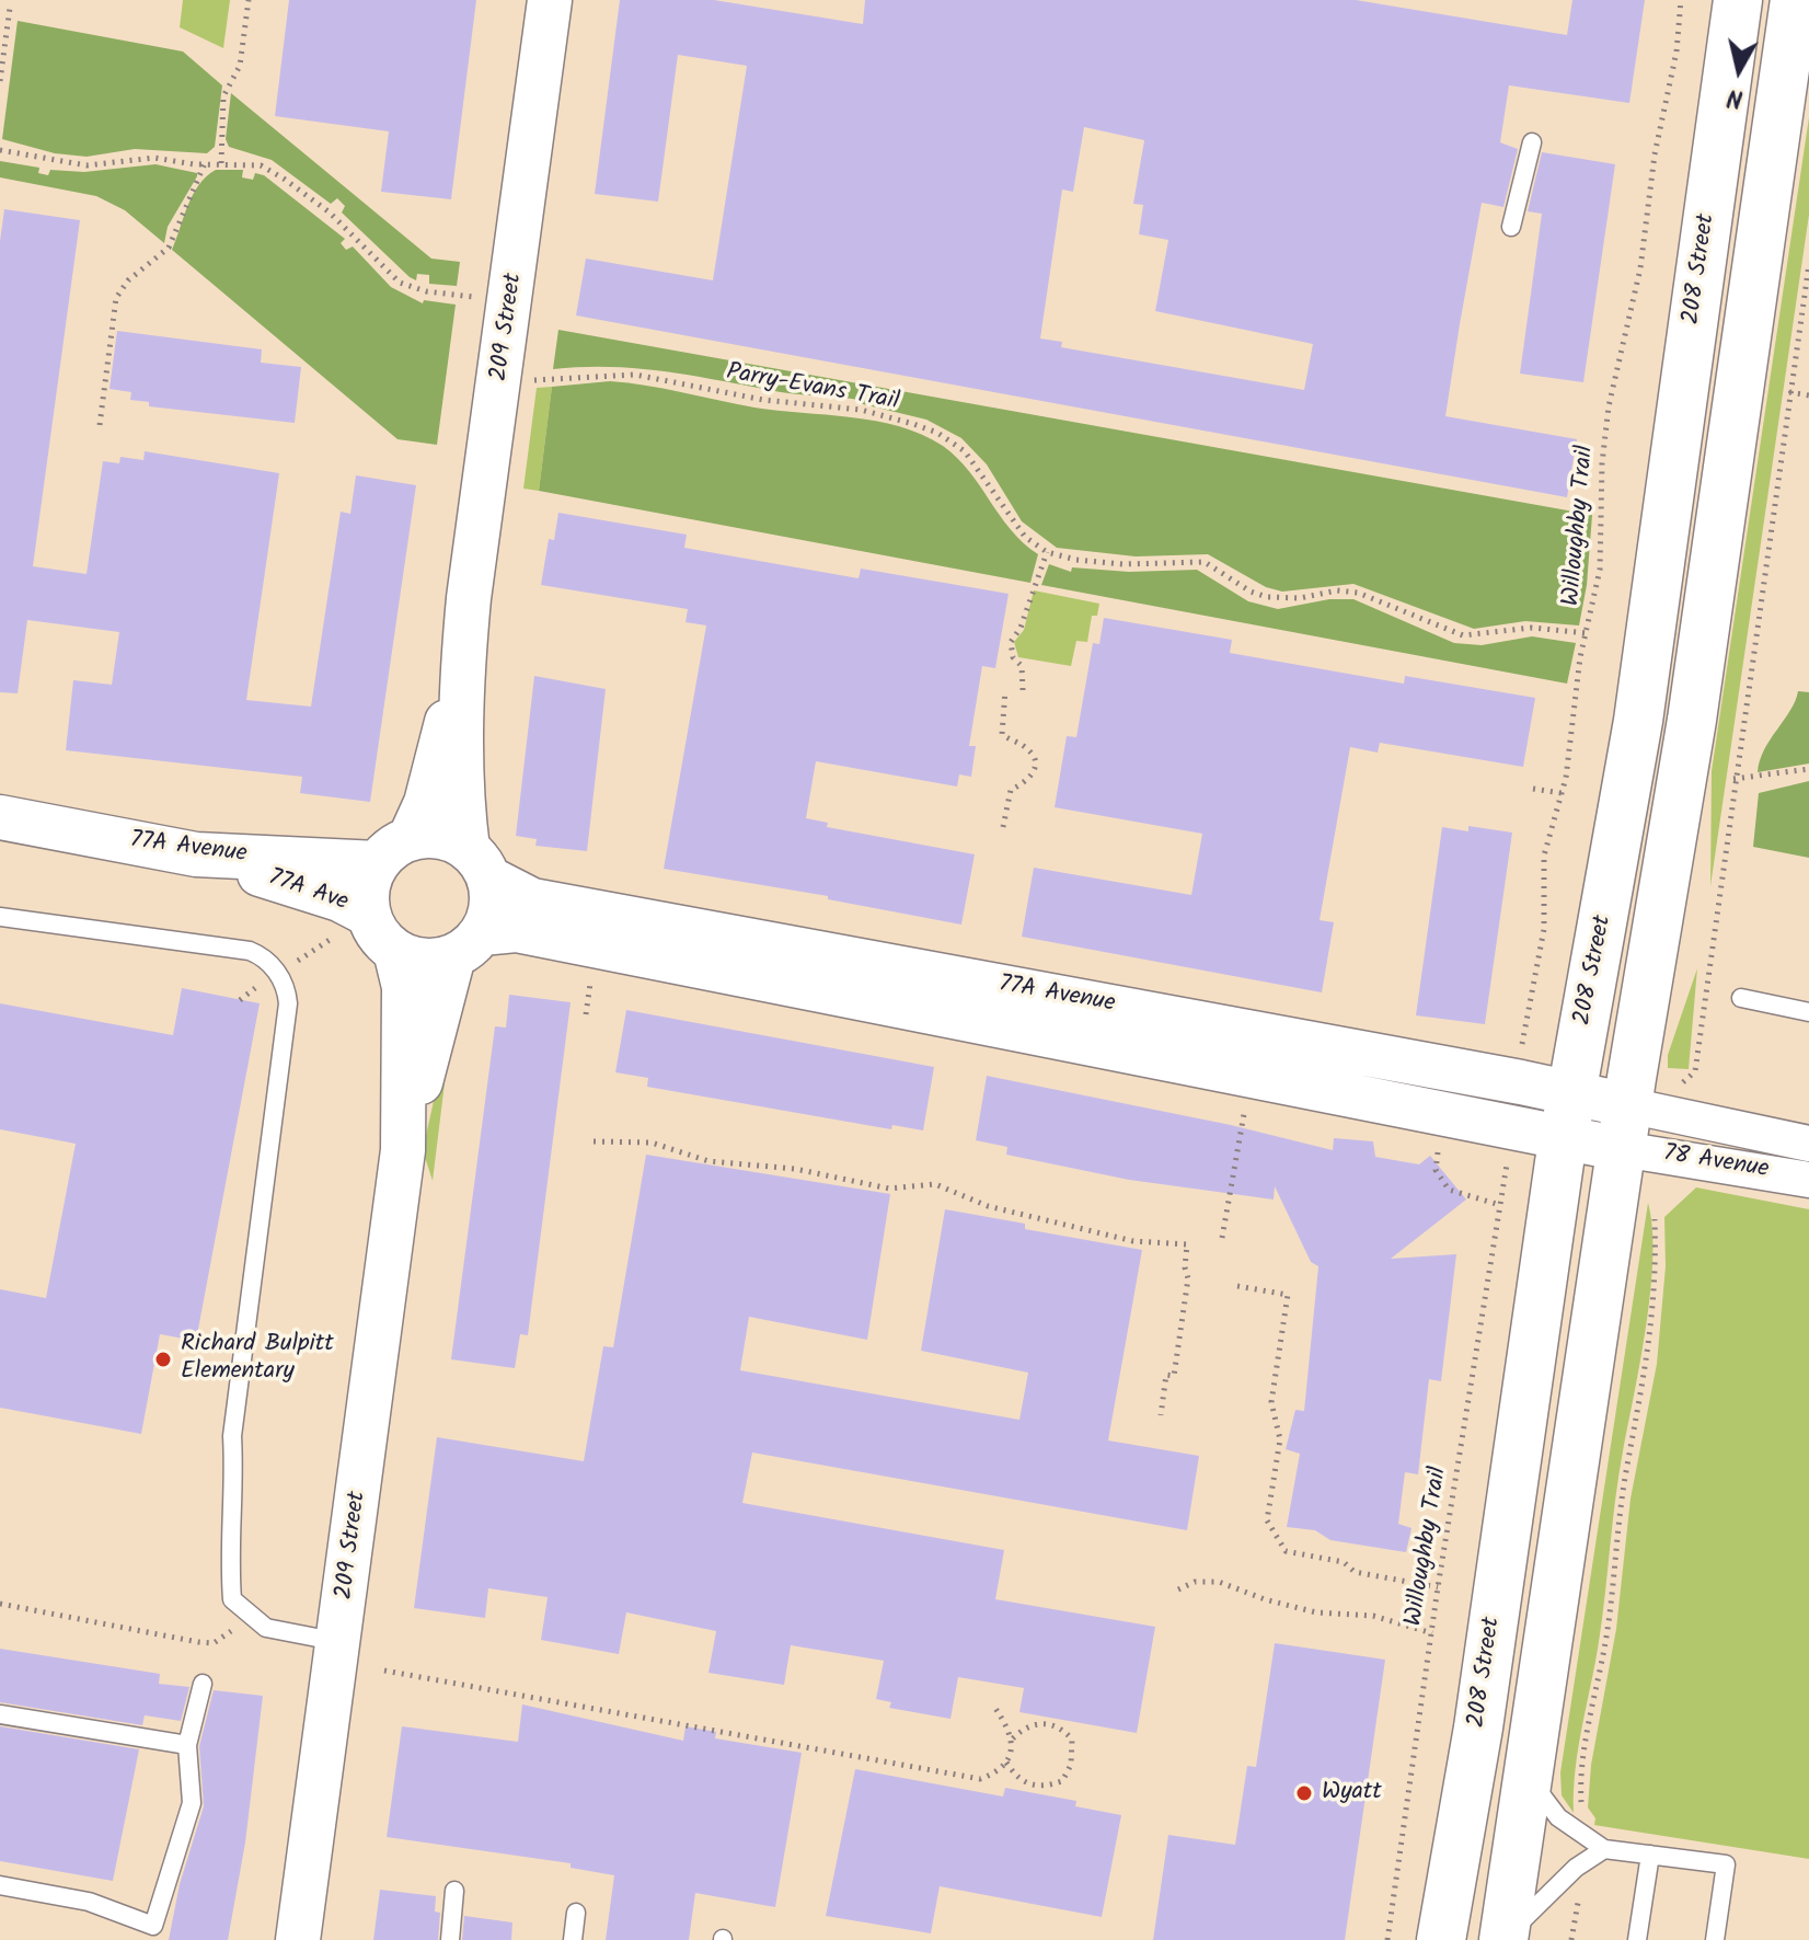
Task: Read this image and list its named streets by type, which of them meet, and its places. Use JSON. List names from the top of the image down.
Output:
{
  "streets": {
    "main road": ["208 Street"],
    "street": [
      "209 Street",
      "77A Avenue",
      "77A Ave",
      "78 Avenue"
    ],
    "path": ["Parry-Evans Trail", "Willoughby Trail"]
  },
  "crossings": [
    ["208 Street", "77A Avenue"],
    ["209 Street", "77A Avenue"],
    ["209 Street", "77A Ave"],
    ["77A Avenue", "77A Ave"],
    ["77A Avenue", "78 Avenue"]
  ],
  "places": ["Richard Bulpitt Elementary", "Wyatt"],
  "north": "bottom"
}
